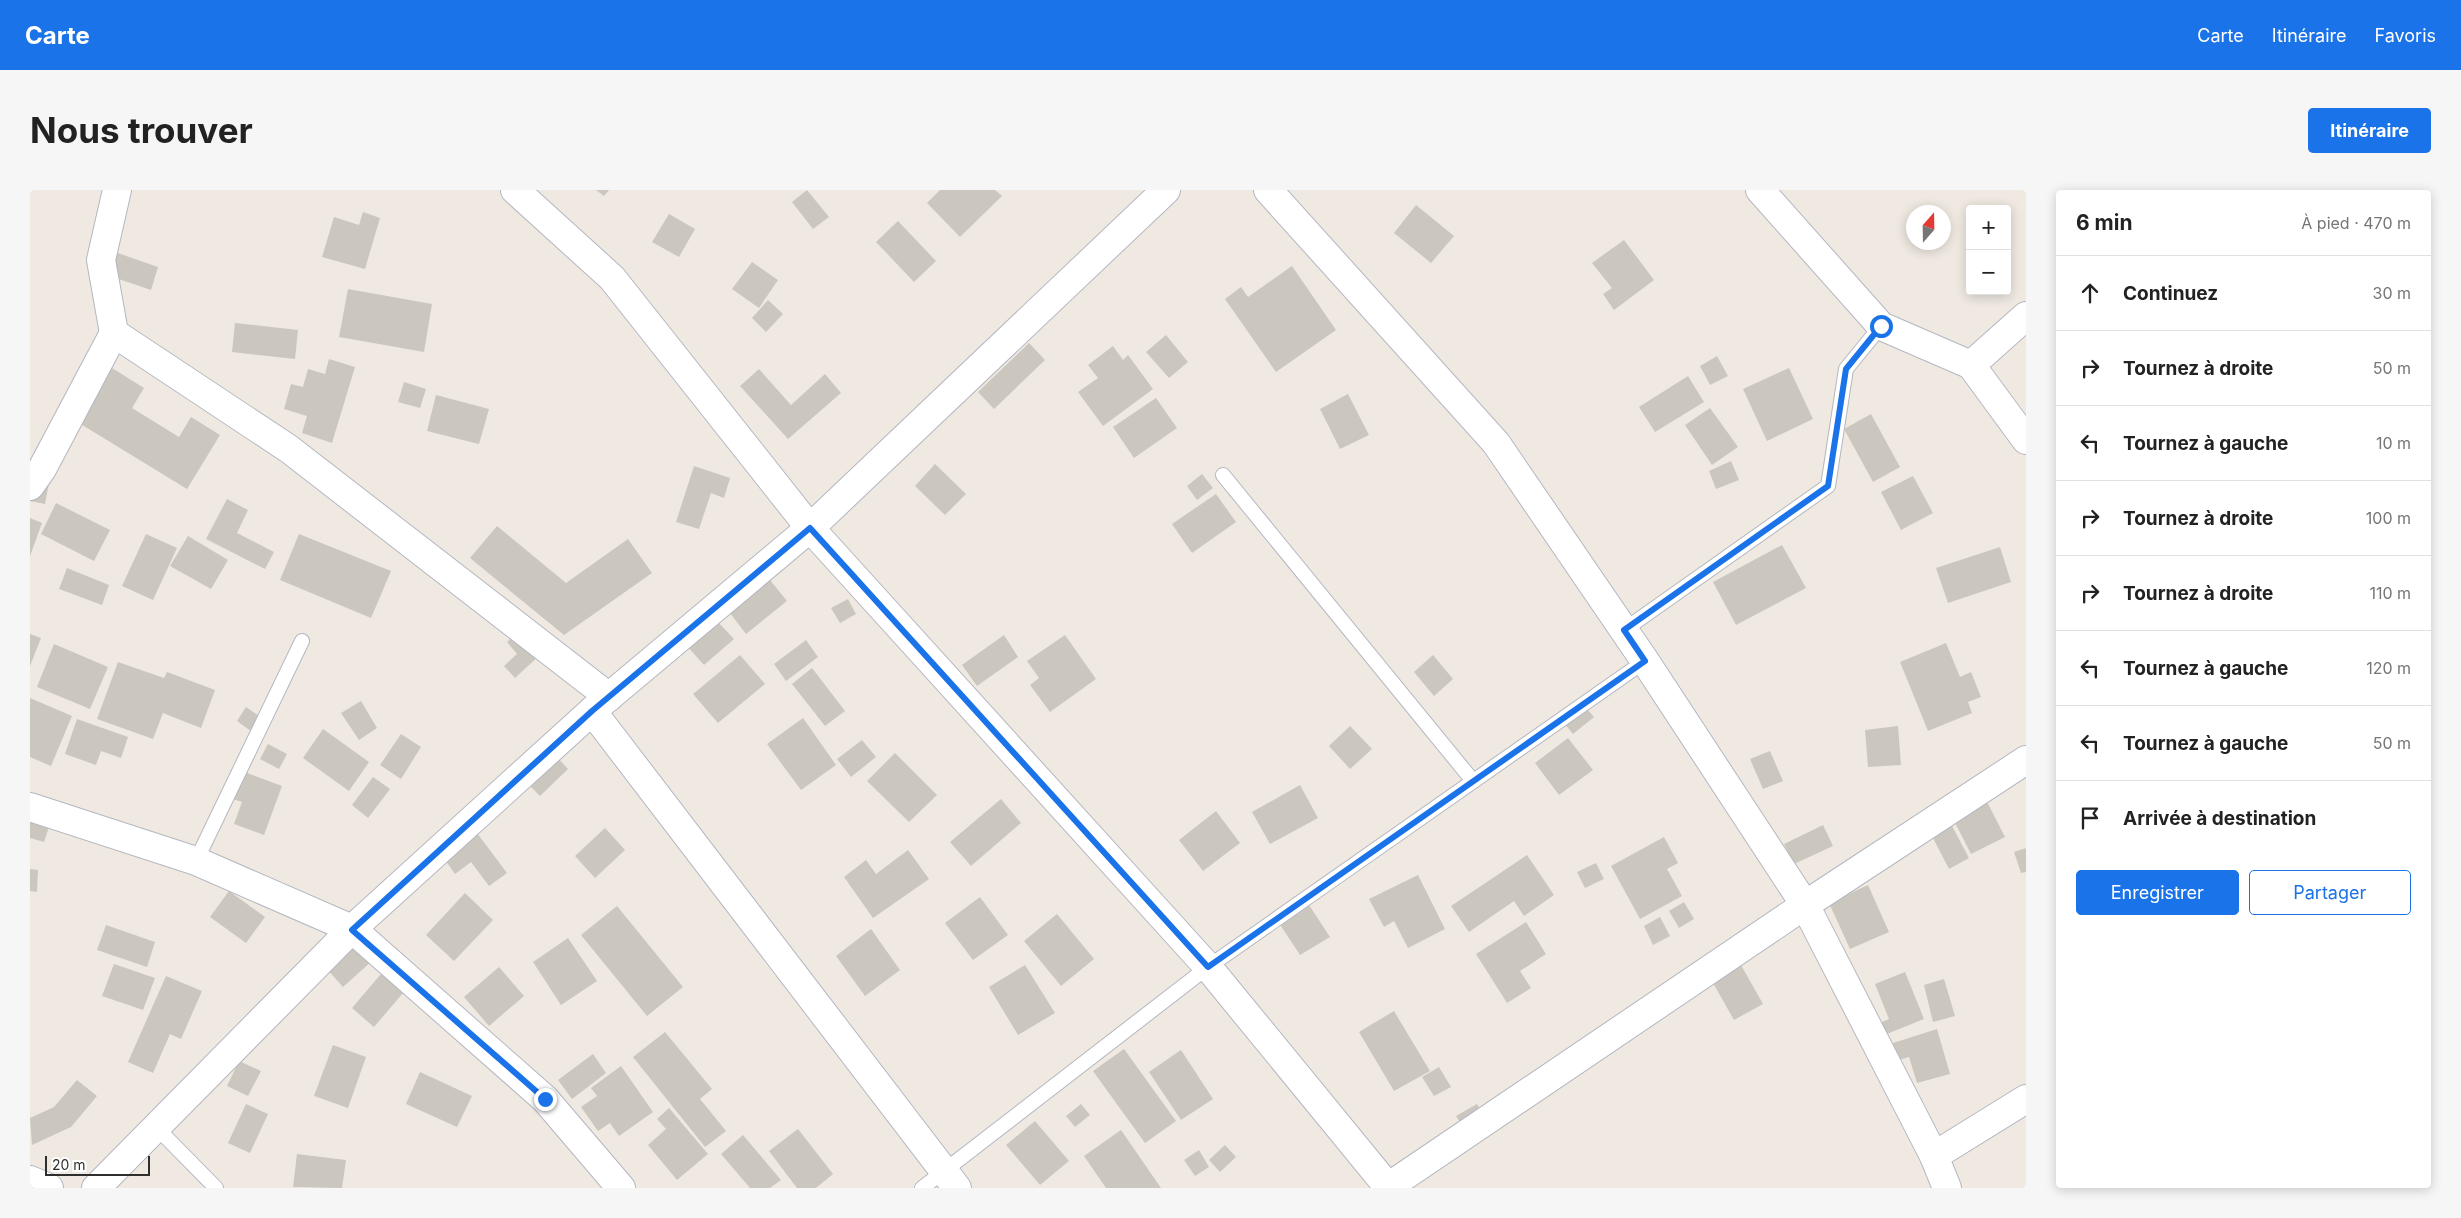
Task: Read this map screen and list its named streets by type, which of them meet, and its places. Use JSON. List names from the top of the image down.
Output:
{
  "scale_bar": "20 m",
  "north": "top",
  "page": {
    "header": "Carte",
    "nav": ["Carte", "Itinéraire", "Favoris"],
    "buttons": [
      "Itinéraire",
      ["Enregistrer", "Partager"]
    ],
    "title": "Nous trouver",
    "heading": ["6 min", "À pied · 470 m"],
    "map_buttons": ["+", "−"],
    "list": [
      ["Continuez", "30 m"],
      ["Tournez à droite", "50 m"],
      ["Tournez à gauche", "10 m"],
      ["Tournez à droite", "100 m"],
      ["Tournez à droite", "110 m"],
      ["Tournez à gauche", "120 m"],
      ["Tournez à gauche", "50 m"],
      "Arrivée à destination"
    ],
    "scale": "20 m"
  }
}
